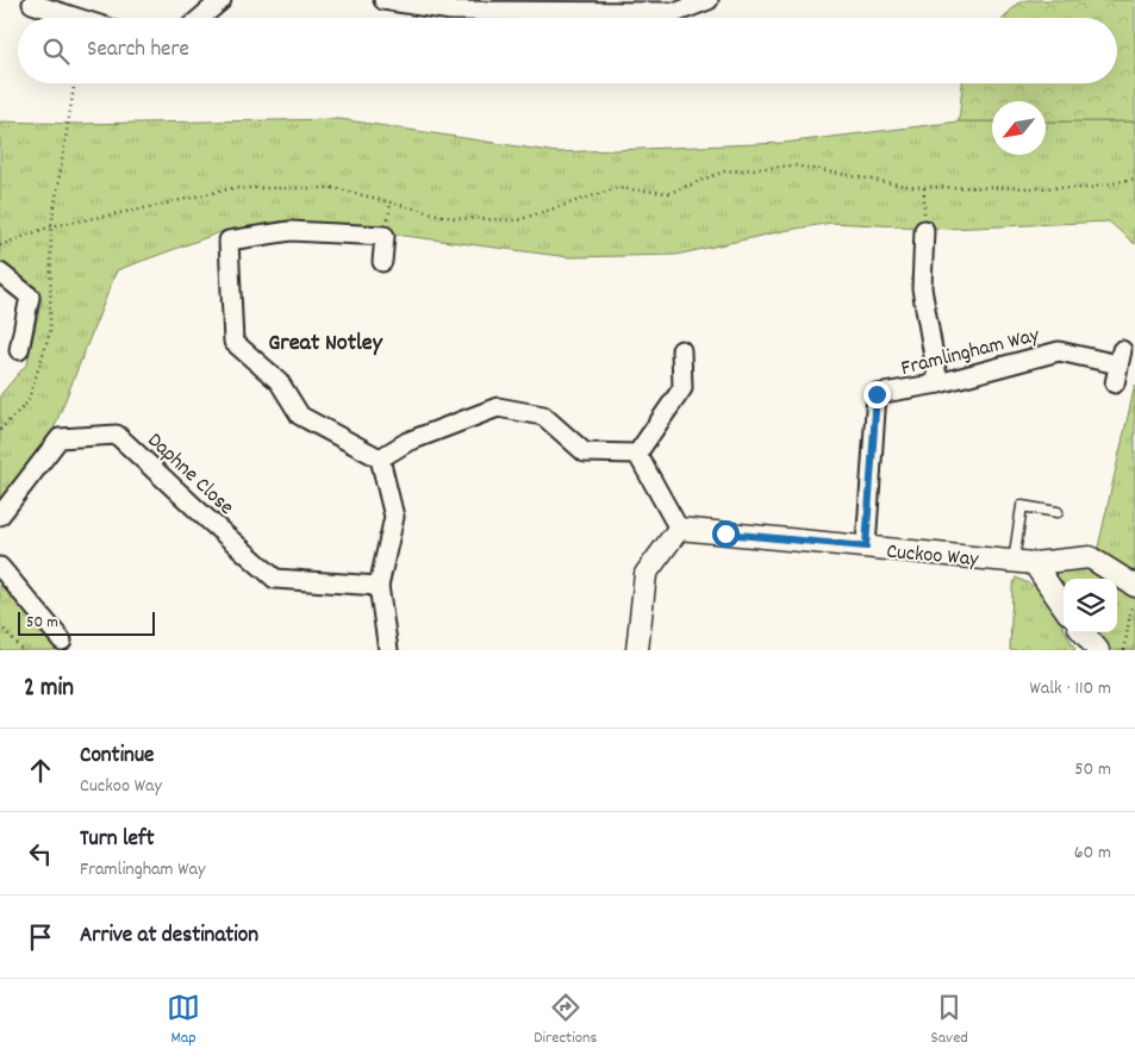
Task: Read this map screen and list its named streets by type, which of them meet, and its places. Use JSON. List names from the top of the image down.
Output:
{
  "streets": {
    "street": ["Framlingham Way", "Daphne Close", "Cuckoo Way"]
  },
  "crossings": [
    ["Framlingham Way", "Cuckoo Way"]
  ],
  "districts": ["Great Notley"],
  "scale_bar": "50 m",
  "north": "bottom left",
  "page": {
    "search": "Search here",
    "scale": "50 m",
    "heading": ["2 min", "Walk · 110 m"],
    "list": [
      ["Continue", "Cuckoo Way", "50 m"],
      ["Turn left", "Framlingham Way", "60 m"],
      "Arrive at destination"
    ],
    "nav": ["Map", "Directions", "Saved"]
  }
}
